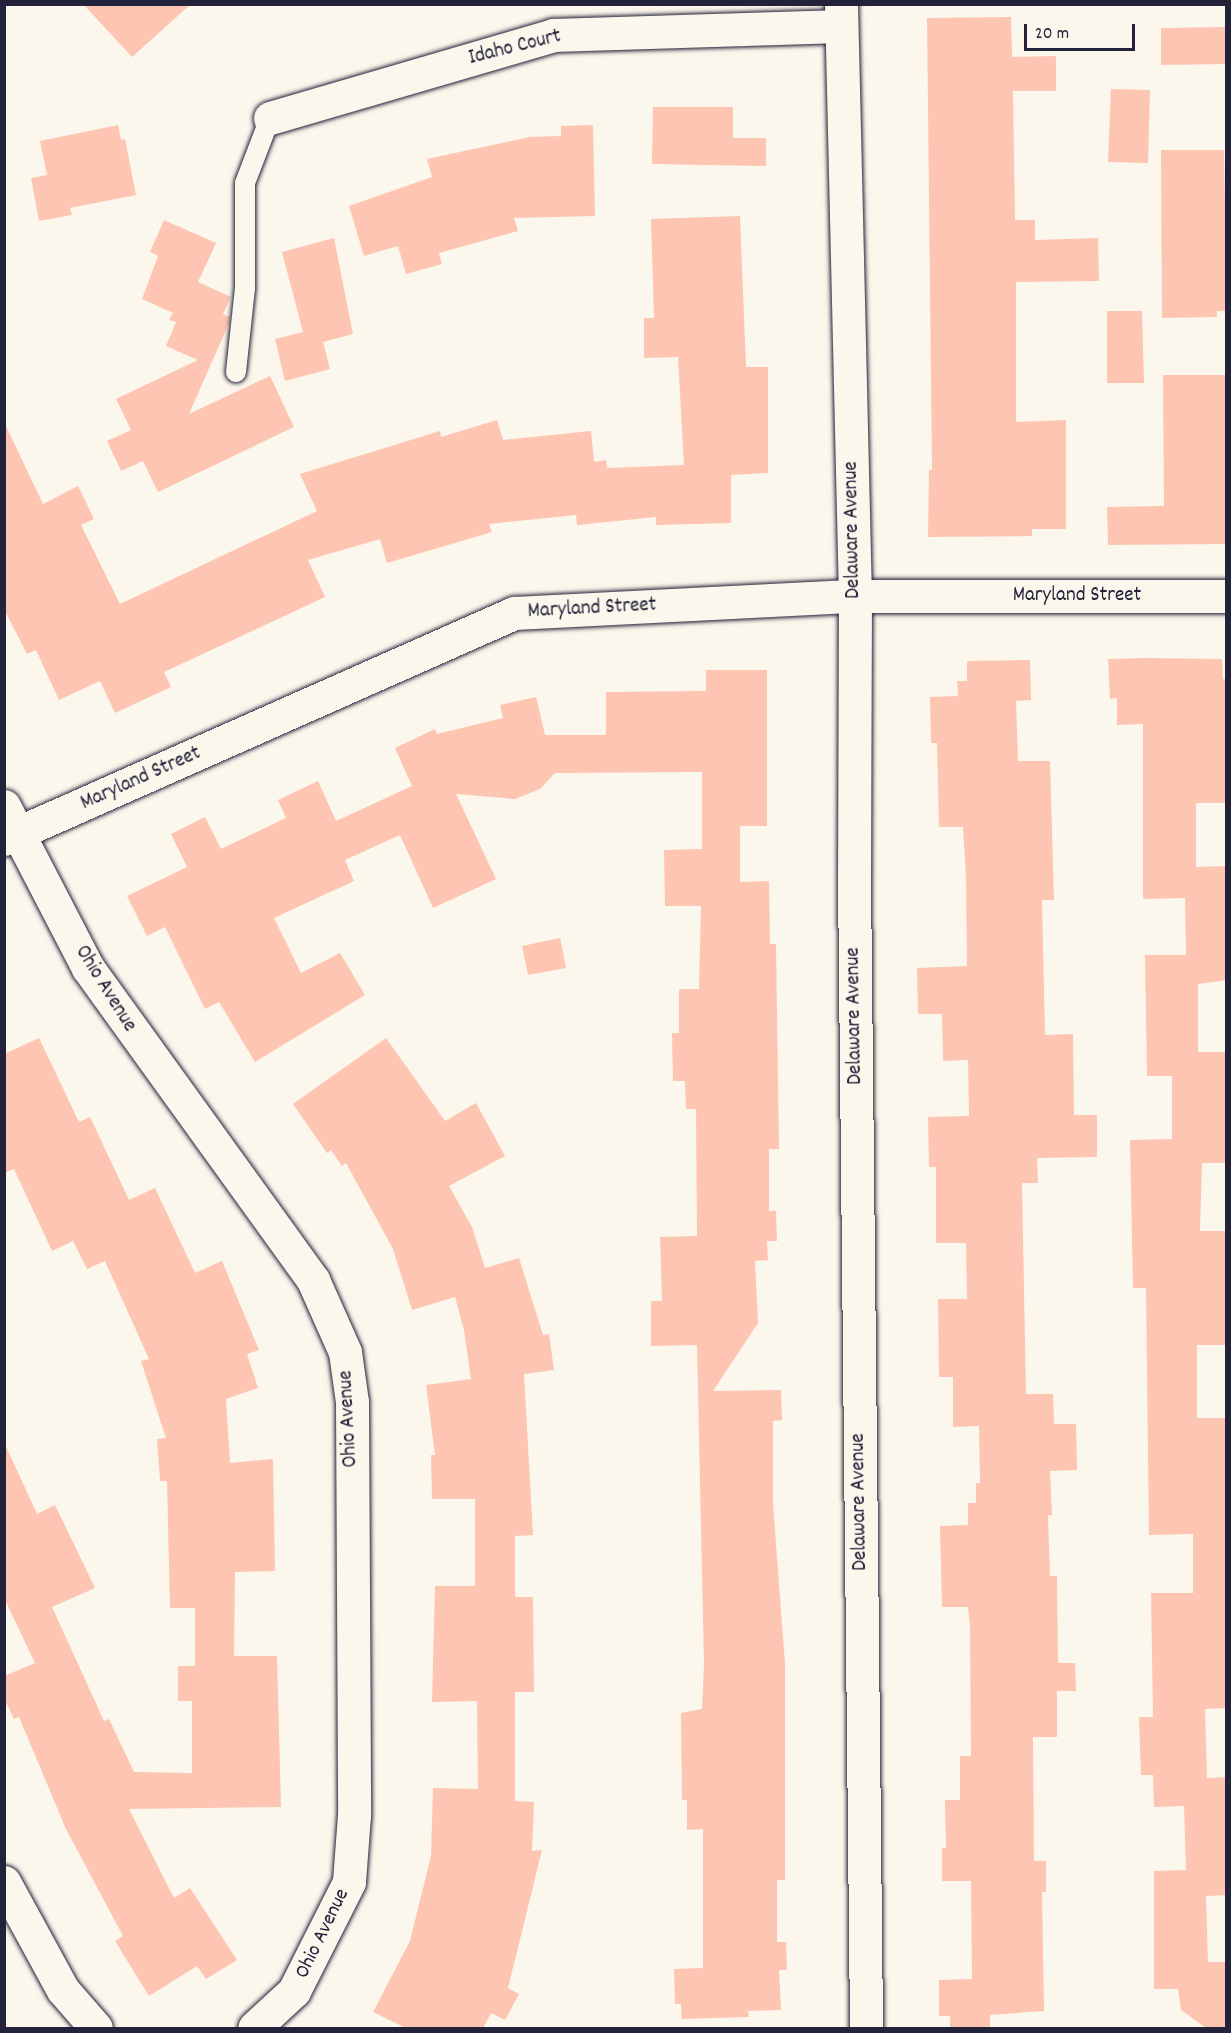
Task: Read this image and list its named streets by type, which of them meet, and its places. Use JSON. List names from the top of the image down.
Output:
{
  "streets": {
    "street": [
      "Idaho Court",
      "Delaware Avenue",
      "Maryland Street",
      "Ohio Avenue"
    ]
  },
  "crossings": [
    ["Idaho Court", "Delaware Avenue"],
    ["Delaware Avenue", "Maryland Street"],
    ["Maryland Street", "Ohio Avenue"]
  ],
  "scale_bar": "20 m"
}
